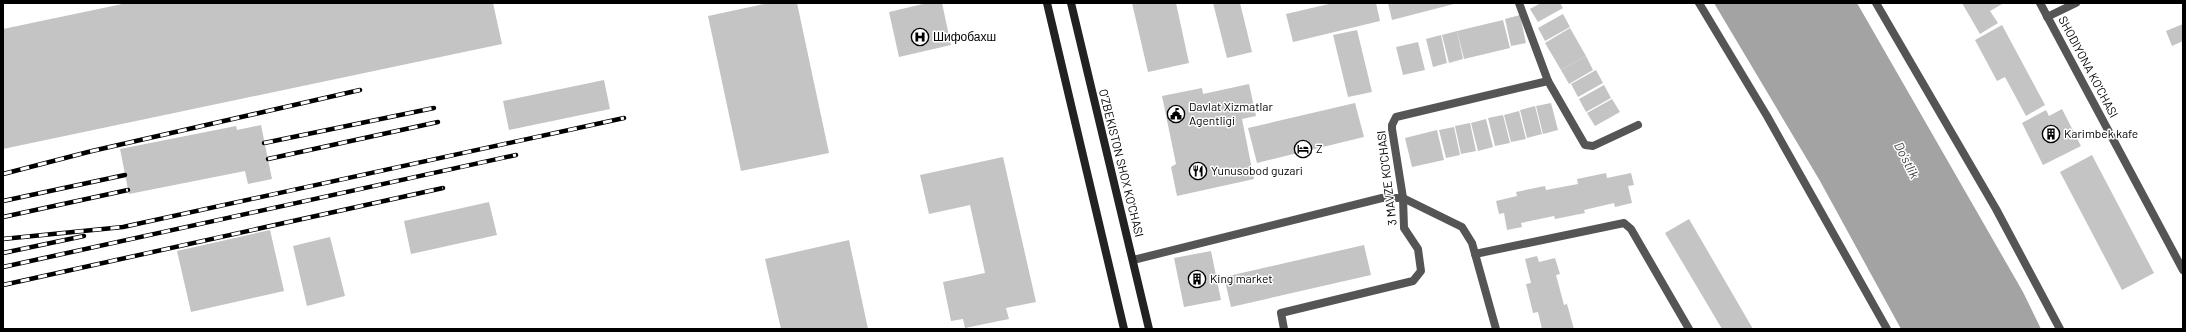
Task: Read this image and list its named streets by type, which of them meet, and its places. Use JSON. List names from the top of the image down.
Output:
{
  "streets": {
    "main road": ["O'ZBEKISTON SHOX KO'CHASI"],
    "street": ["SHODIYONA KO'CHASI", "3 MAVZE KO'CHASI"]
  },
  "water": ["Do'stlik"],
  "places": {
    "hospital": ["Шифобахш"],
    "public building": ["Davlat Xizmatlar Agentligi"],
    "building": ["Karimbek kafe", "King market"],
    "hotel": ["Z"],
    "restaurant": ["Yunusobod guzari"]
  }
}
